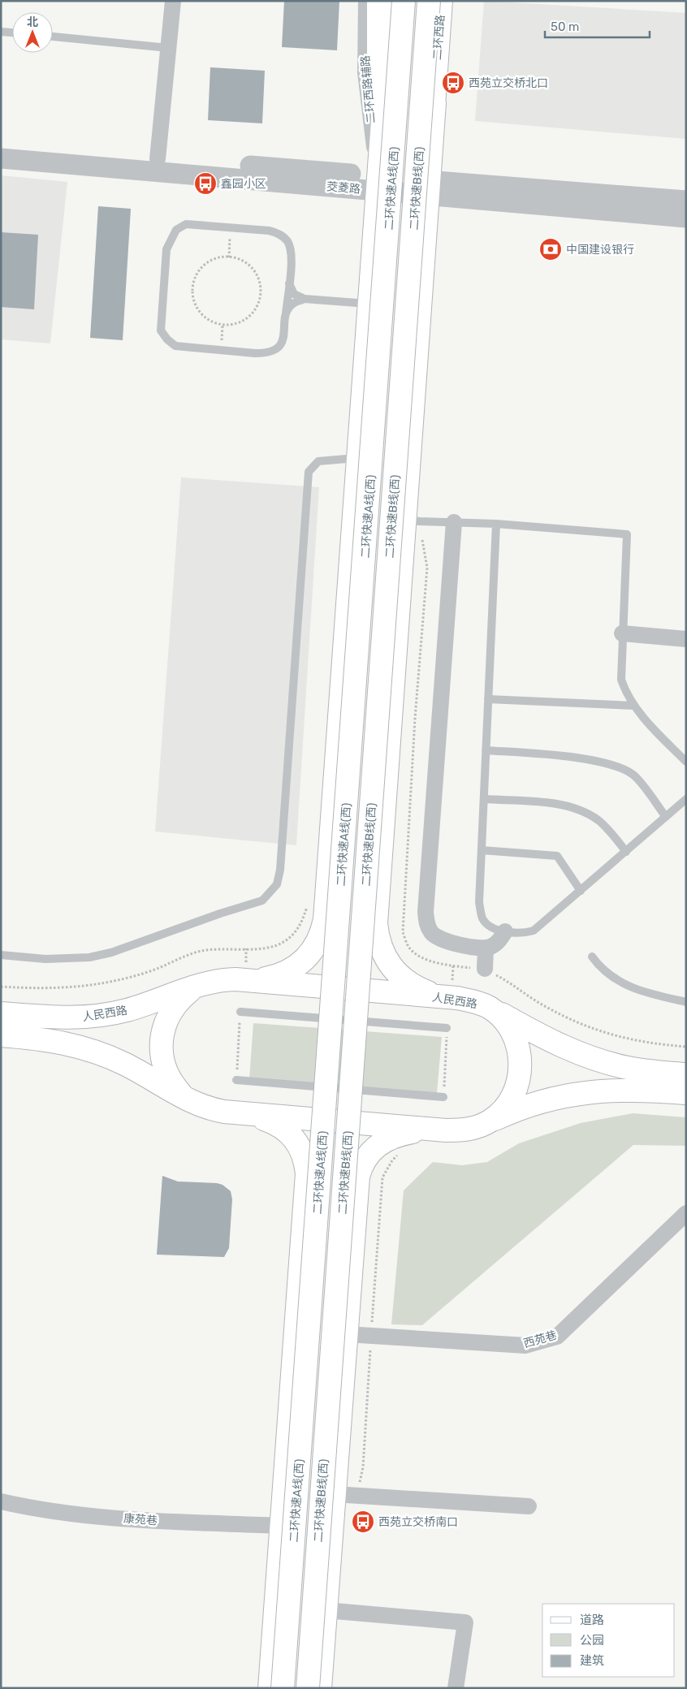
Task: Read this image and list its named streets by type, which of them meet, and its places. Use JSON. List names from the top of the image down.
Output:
{
  "streets": {
    "main road": [
      "二环西路",
      "二环快速A线(西)",
      "二环快速B线(西)",
      "人民西路"
    ],
    "street": [
      "二环西路辅路",
      "茭菱路",
      "西苑巷",
      "康苑巷"
    ]
  },
  "crossings": [
    ["二环西路", "茭菱路"],
    ["二环西路辅路", "茭菱路"]
  ],
  "places": {
    "bus stop": ["西苑立交桥北口", "鑫园小区", "西苑立交桥南口"],
    "bank": ["中国建设银行"]
  },
  "legend": ["道路", "公园", "建筑"],
  "scale_bar": "50 m",
  "north": "top"
}
